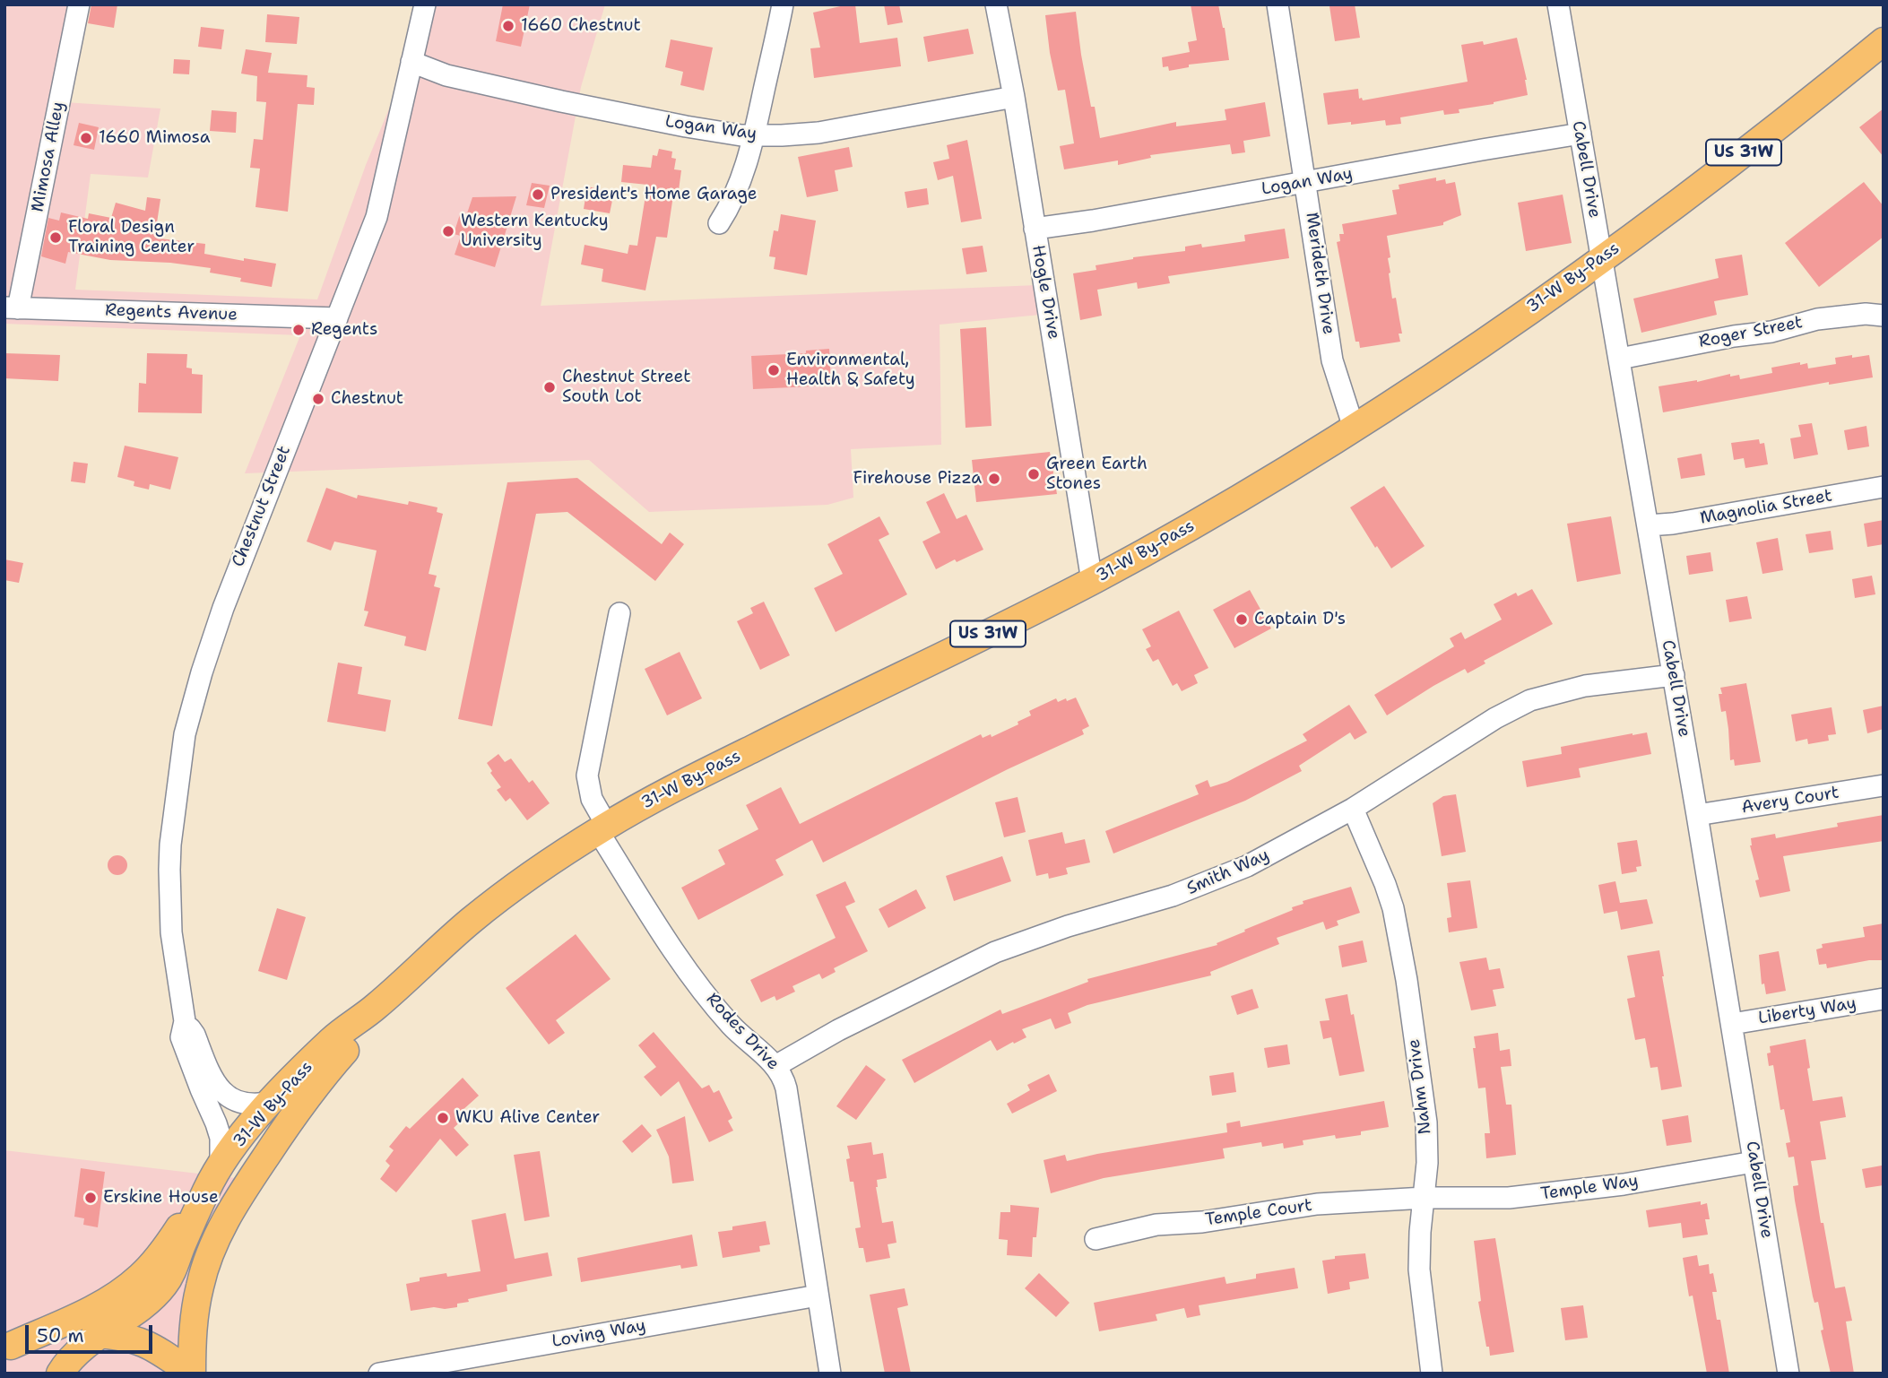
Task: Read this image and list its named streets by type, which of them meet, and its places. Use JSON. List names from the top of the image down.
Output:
{
  "streets": {
    "main road": ["US 31W", "31-W By-Pass"],
    "street": [
      "Logan Way",
      "Mimosa Alley",
      "Cabell Drive",
      "Merideth Drive",
      "Hogle Drive",
      "Regents Avenue",
      "Roger Street",
      "Chestnut Street",
      "Magnolia Street",
      "Avery Court",
      "Smith Way",
      "Liberty Way",
      "Rodes Drive",
      "Nahm Drive",
      "Temple Way",
      "Temple Court",
      "Loving Way"
    ]
  },
  "crossings": [
    ["Logan Way", "Cabell Drive"],
    ["Logan Way", "Merideth Drive"],
    ["Logan Way", "Hogle Drive"],
    ["Logan Way", "Chestnut Street"],
    ["Mimosa Alley", "Regents Avenue"],
    ["Cabell Drive", "31-W By-Pass"],
    ["Cabell Drive", "Roger Street"],
    ["Cabell Drive", "Magnolia Street"],
    ["Cabell Drive", "Avery Court"],
    ["Cabell Drive", "Smith Way"],
    ["Cabell Drive", "Liberty Way"],
    ["Cabell Drive", "Temple Way"],
    ["Merideth Drive", "31-W By-Pass"],
    ["31-W By-Pass", "Hogle Drive"],
    ["31-W By-Pass", "Chestnut Street"],
    ["31-W By-Pass", "Rodes Drive"],
    ["Regents Avenue", "Chestnut Street"],
    ["Smith Way", "Rodes Drive"],
    ["Smith Way", "Nahm Drive"],
    ["Rodes Drive", "Loving Way"],
    ["Nahm Drive", "Temple Way"],
    ["Nahm Drive", "Temple Court"],
    ["Temple Way", "Temple Court"]
  ],
  "places": [
    "1660 Chestnut",
    "1660 Mimosa",
    "President's Home Garage",
    "Western Kentucky University",
    "Floral Design Training Center",
    "Regents",
    "Environmental, Health & Safety",
    "Chestnut Street South Lot",
    "Chestnut",
    "Green Earth Stones",
    "Firehouse Pizza",
    "Captain D's",
    "WKU Alive Center",
    "Erskine House"
  ],
  "scale_bar": "50 m"
}
